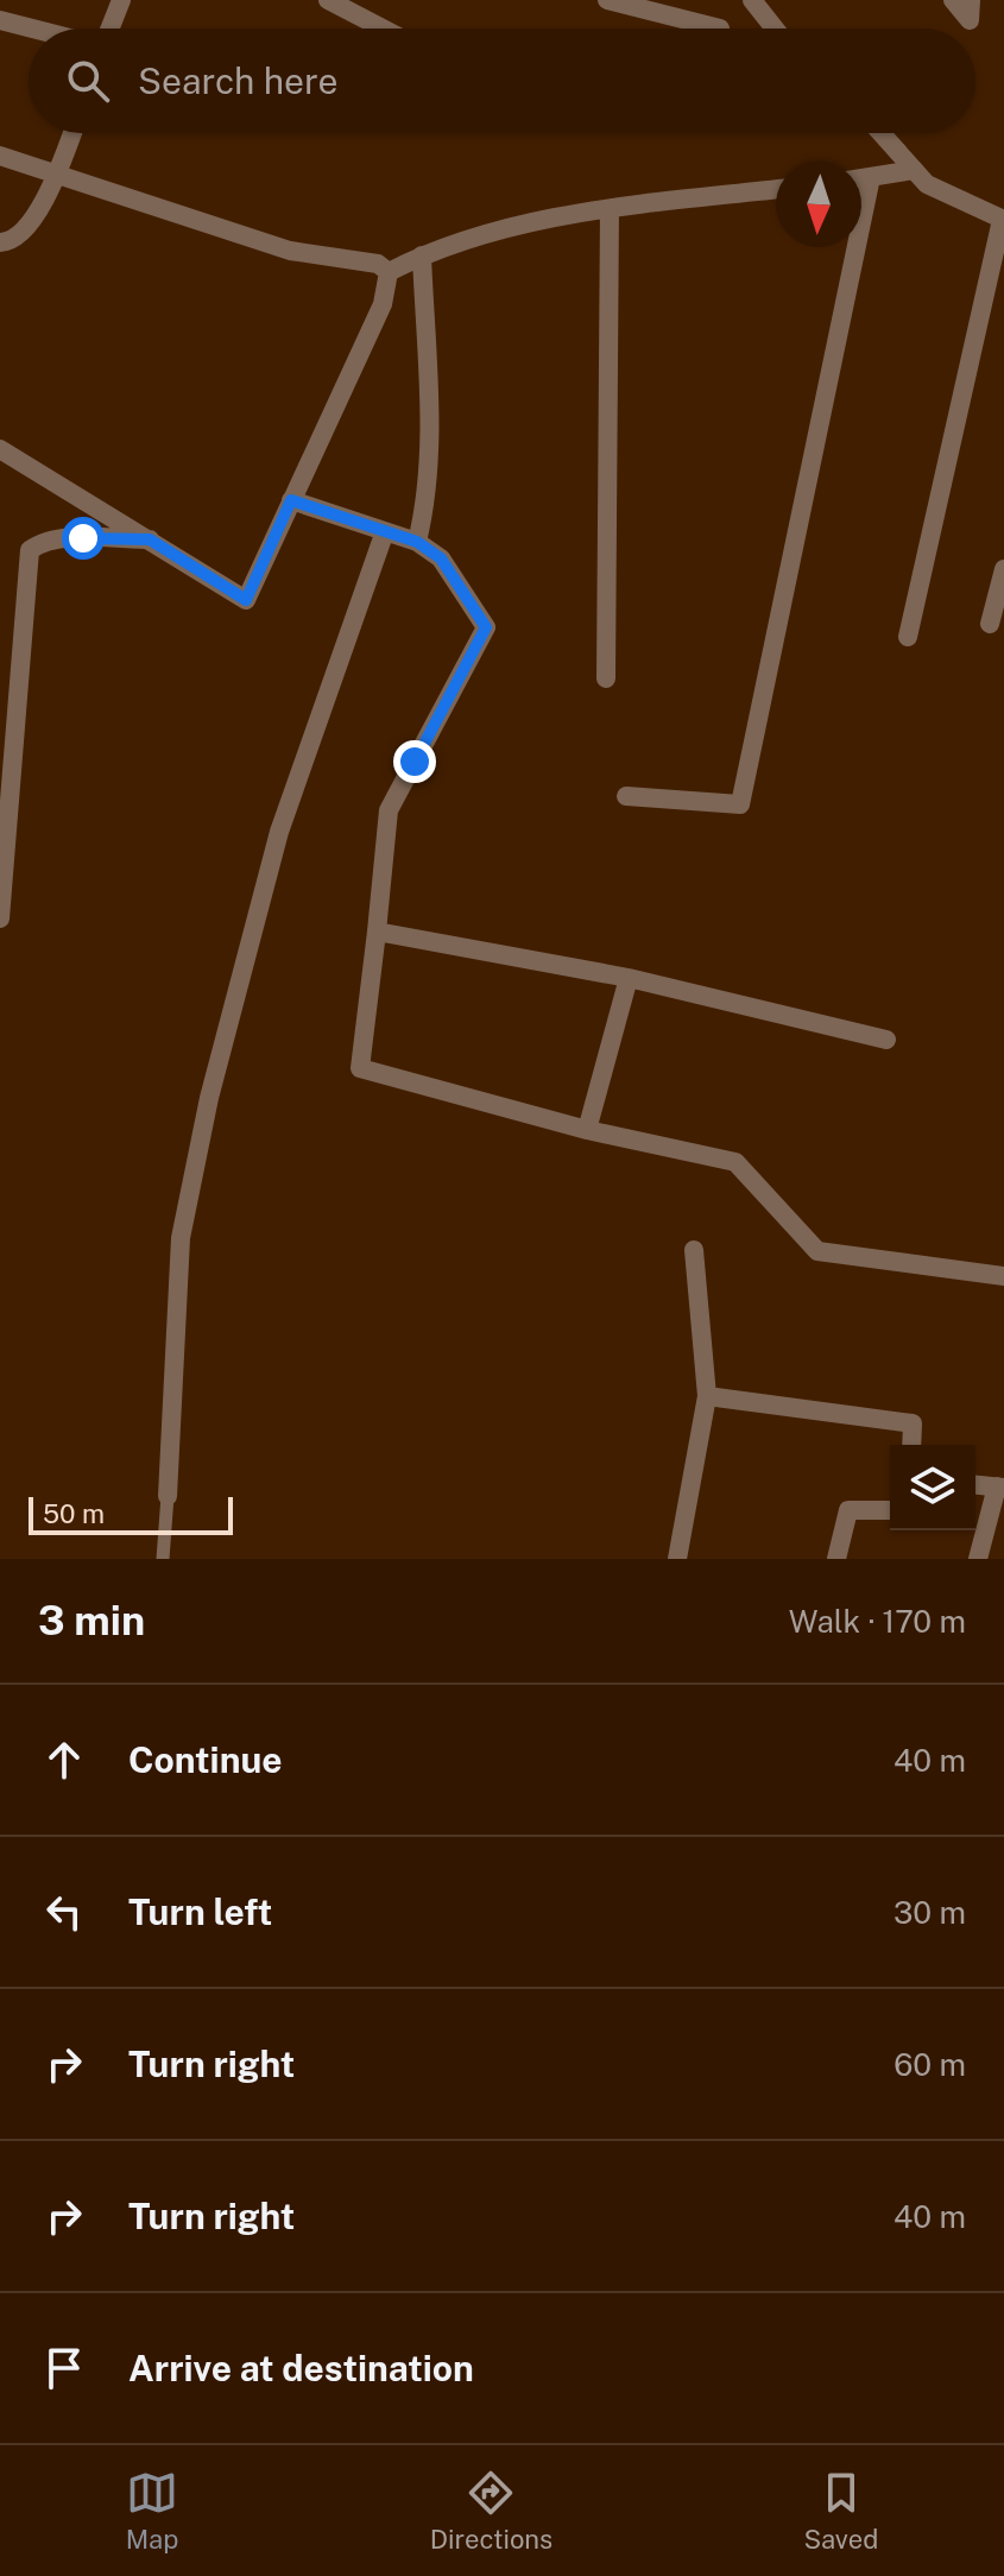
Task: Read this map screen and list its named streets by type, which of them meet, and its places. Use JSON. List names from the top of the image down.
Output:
{
  "scale_bar": "50 m",
  "north": "bottom",
  "page": {
    "search": "Search here",
    "scale": "50 m",
    "heading": ["3 min", "Walk · 170 m"],
    "list": [
      ["Continue", "40 m"],
      ["Turn left", "30 m"],
      ["Turn right", "60 m"],
      ["Turn right", "40 m"],
      "Arrive at destination"
    ],
    "nav": ["Map", "Directions", "Saved"]
  }
}
